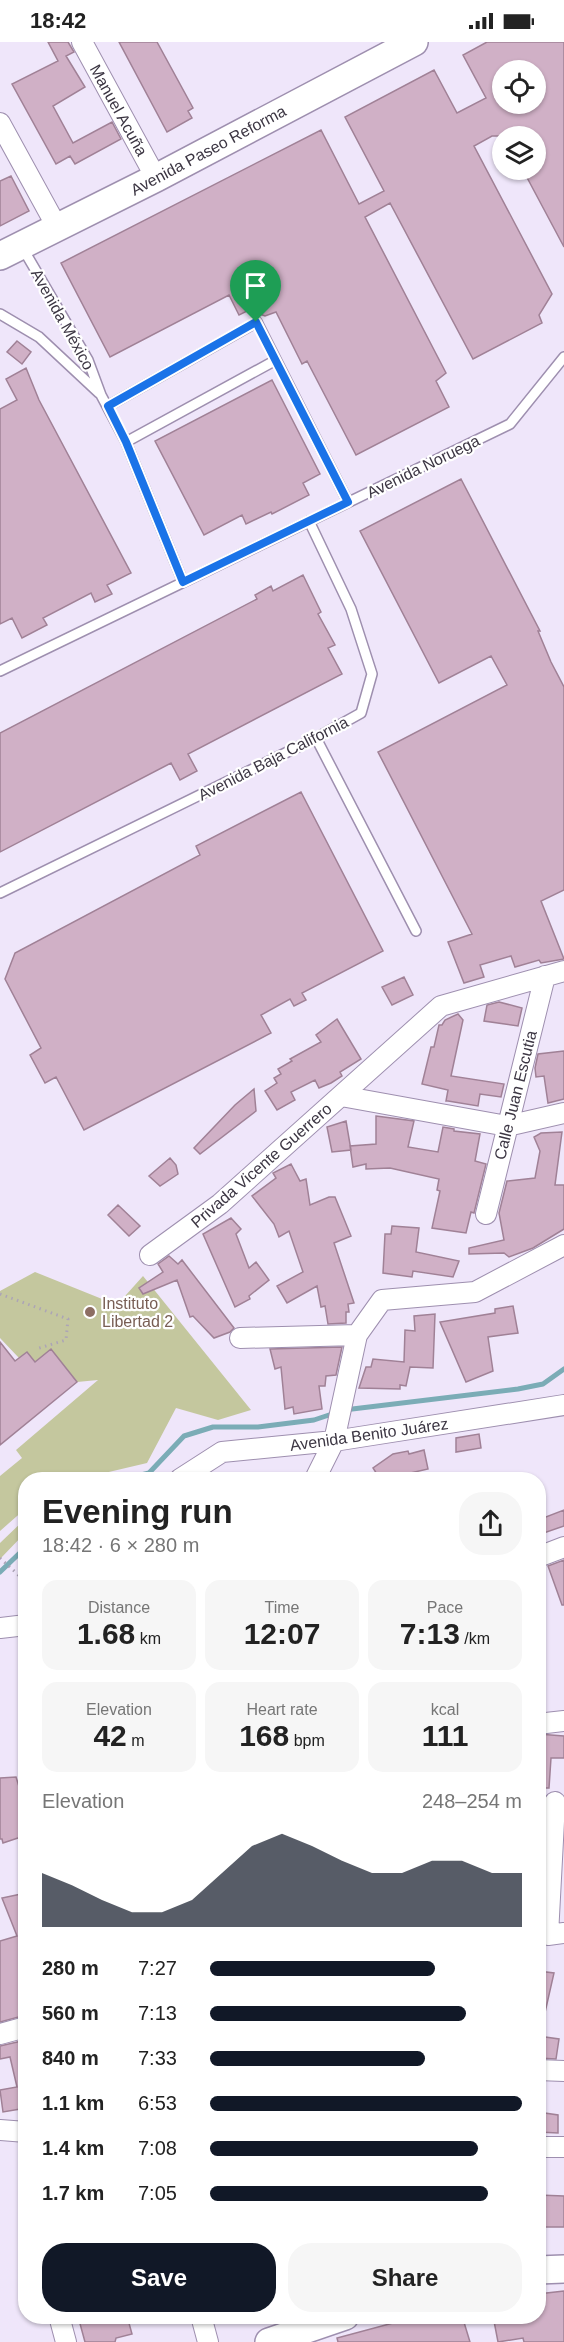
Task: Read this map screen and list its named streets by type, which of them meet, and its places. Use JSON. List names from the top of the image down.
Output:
{
  "streets": {
    "main road": ["Avenida Paseo Reforma"],
    "street": [
      "Manuel Acuña",
      "Calle Juan Escutia",
      "Privada Vicente Guerrero",
      "Avenida Benito Juárez"
    ],
    "lane": ["Avenida México", "Avenida Noruega", "Avenida Baja California"]
  },
  "crossings": [
    ["Manuel Acuña", "Avenida Paseo Reforma"],
    ["Avenida Paseo Reforma", "Avenida México"],
    ["Avenida México", "Avenida Noruega"],
    ["Avenida Noruega", "Avenida Baja California"],
    ["Calle Juan Escutia", "Privada Vicente Guerrero"]
  ],
  "places": ["Instituto Libertad 2"],
  "page": {
    "status": "18:42",
    "heading": ["Evening run", "18:42 · 6 × 280 m"],
    "stats": [
      ["Distance", "1.68 km"],
      ["Time", "12:07"],
      ["Pace", "7:13 /km"],
      ["Elevation", "42 m"],
      ["Heart rate", "168 bpm"],
      ["kcal", "111"]
    ],
    "chart": ["Elevation", "248–254 m"],
    "list": [
      {
        "name": "280 m",
        "note": "7:27"
      },
      {
        "name": "560 m",
        "note": "7:13"
      },
      {
        "name": "840 m",
        "note": "7:33"
      },
      {
        "name": "1.1 km",
        "note": "6:53"
      },
      {
        "name": "1.4 km",
        "note": "7:08"
      },
      {
        "name": "1.7 km",
        "note": "7:05"
      }
    ],
    "buttons": ["Save", "Share"]
  }
}
